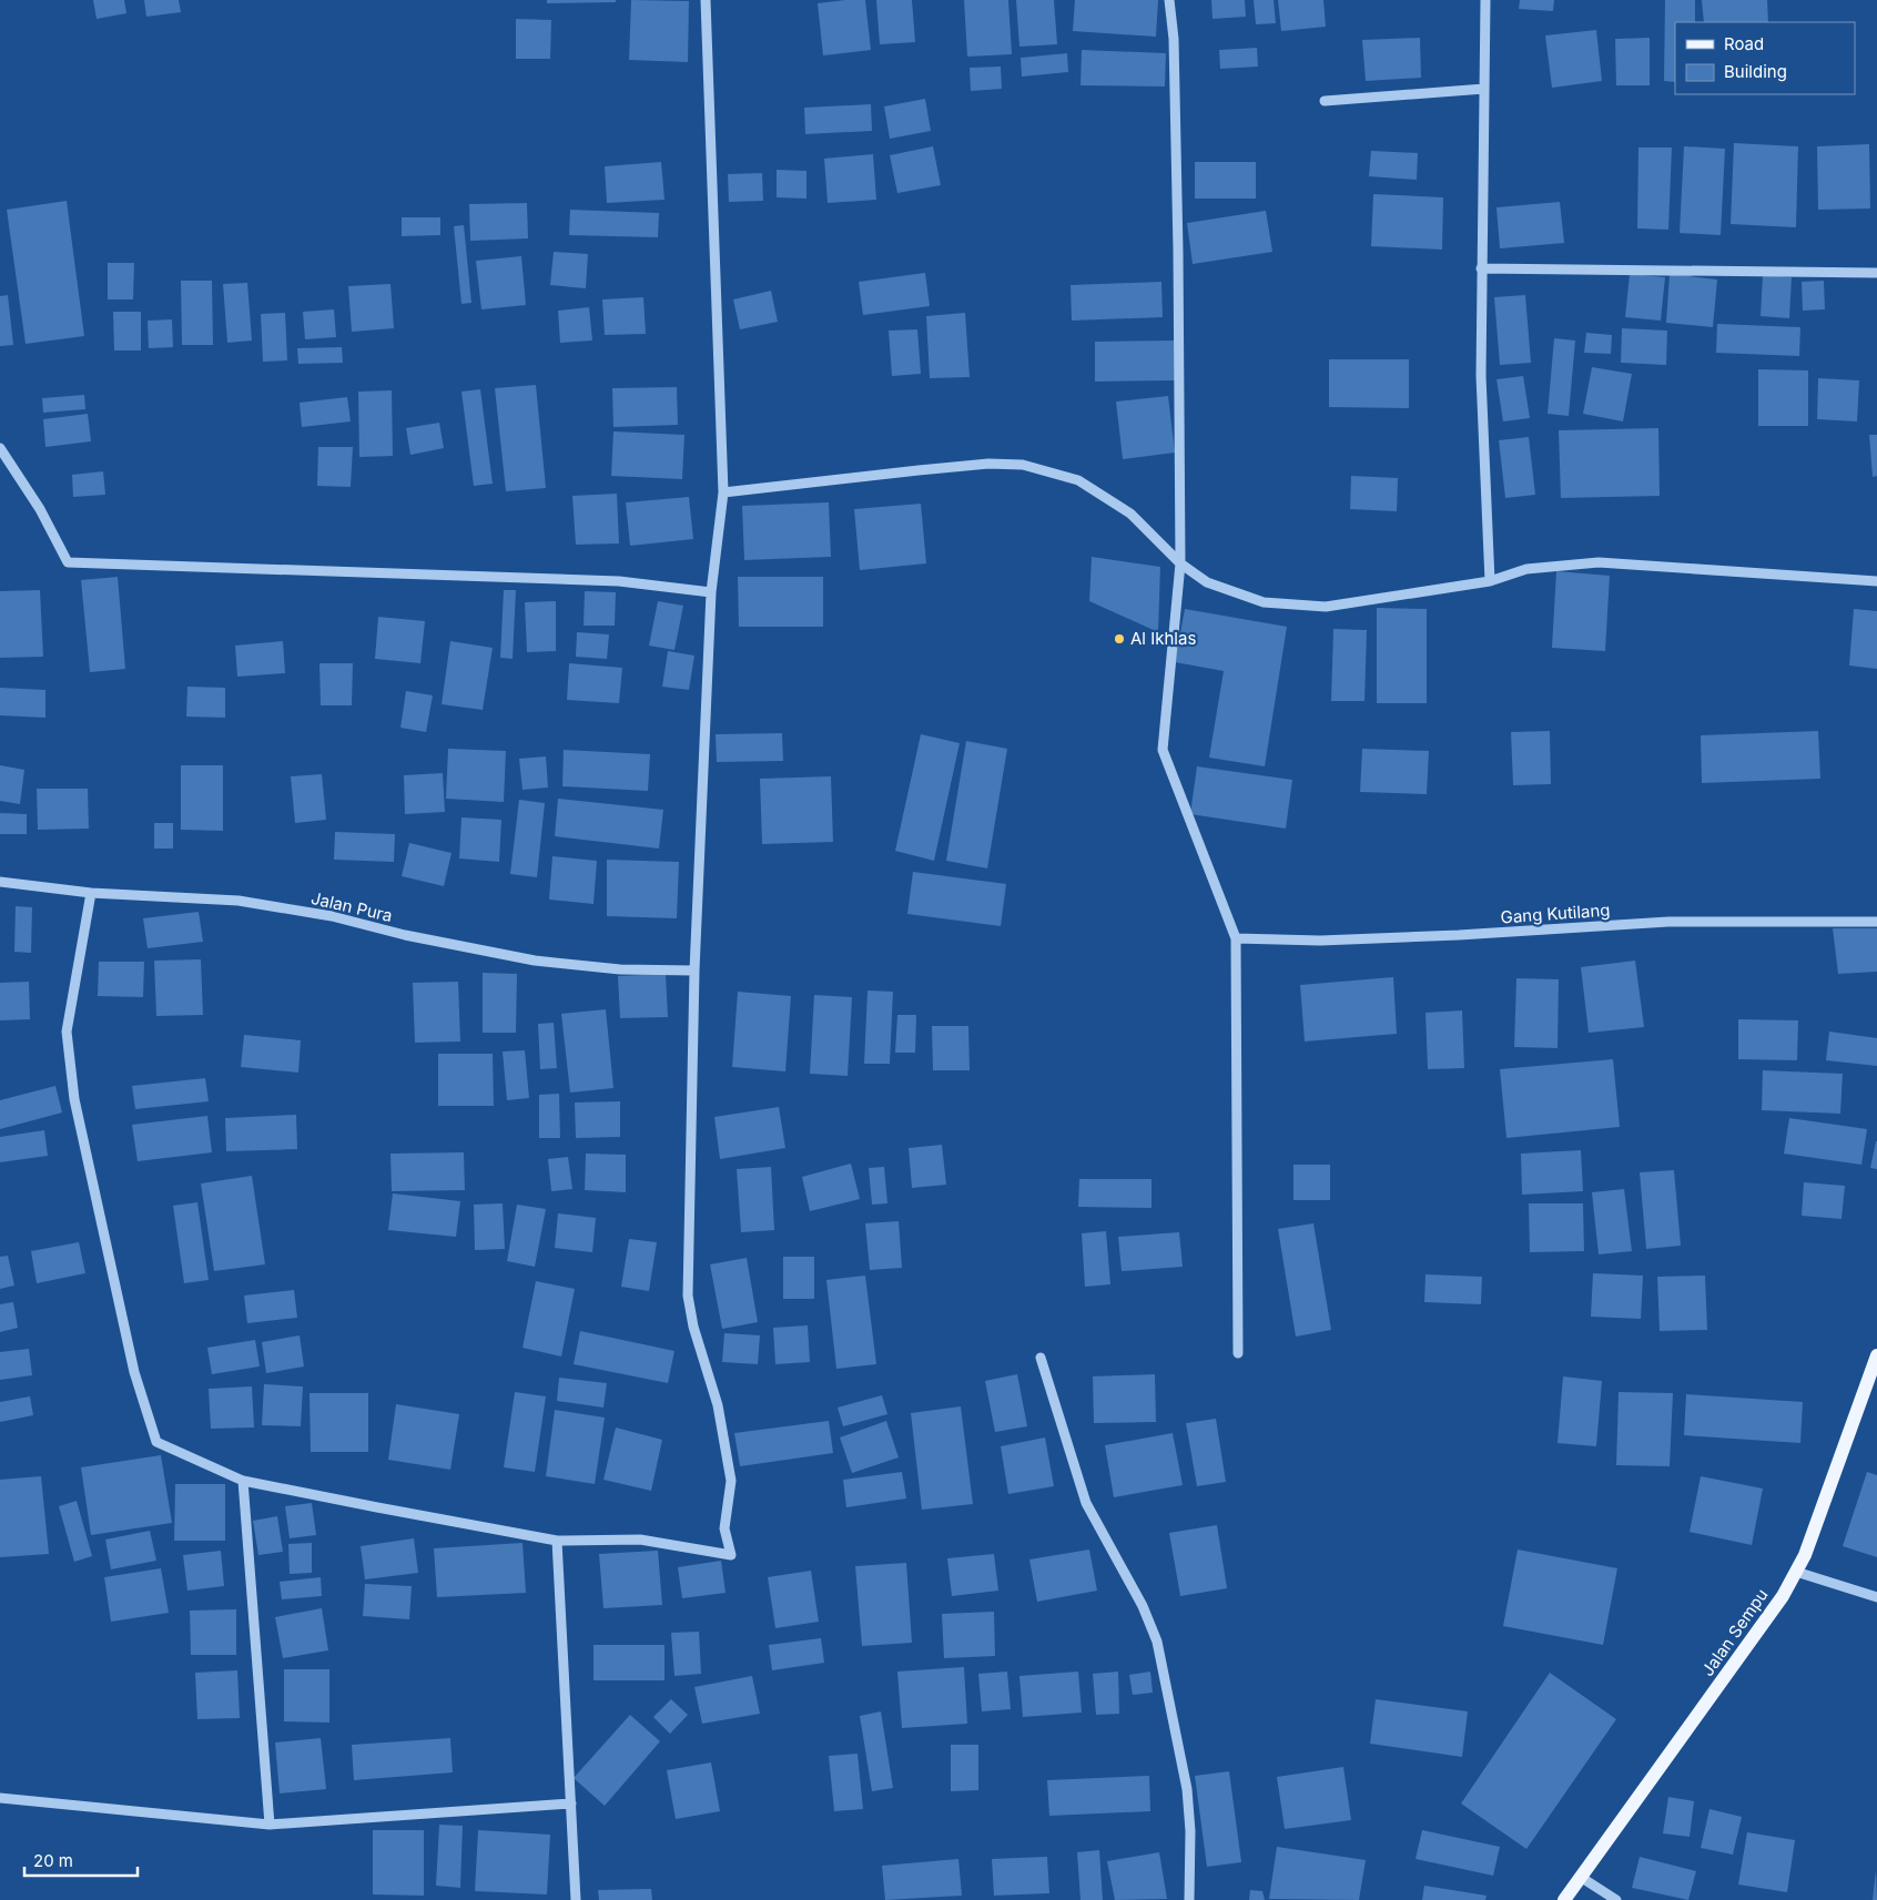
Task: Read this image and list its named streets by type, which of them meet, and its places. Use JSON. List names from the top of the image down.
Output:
{
  "streets": {
    "main road": ["Jalan Sempu"],
    "street": ["Jalan Pura", "Gang Kutilang"]
  },
  "places": ["Al Ikhlas"],
  "legend": ["Road", "Building"],
  "scale_bar": "20 m"
}
